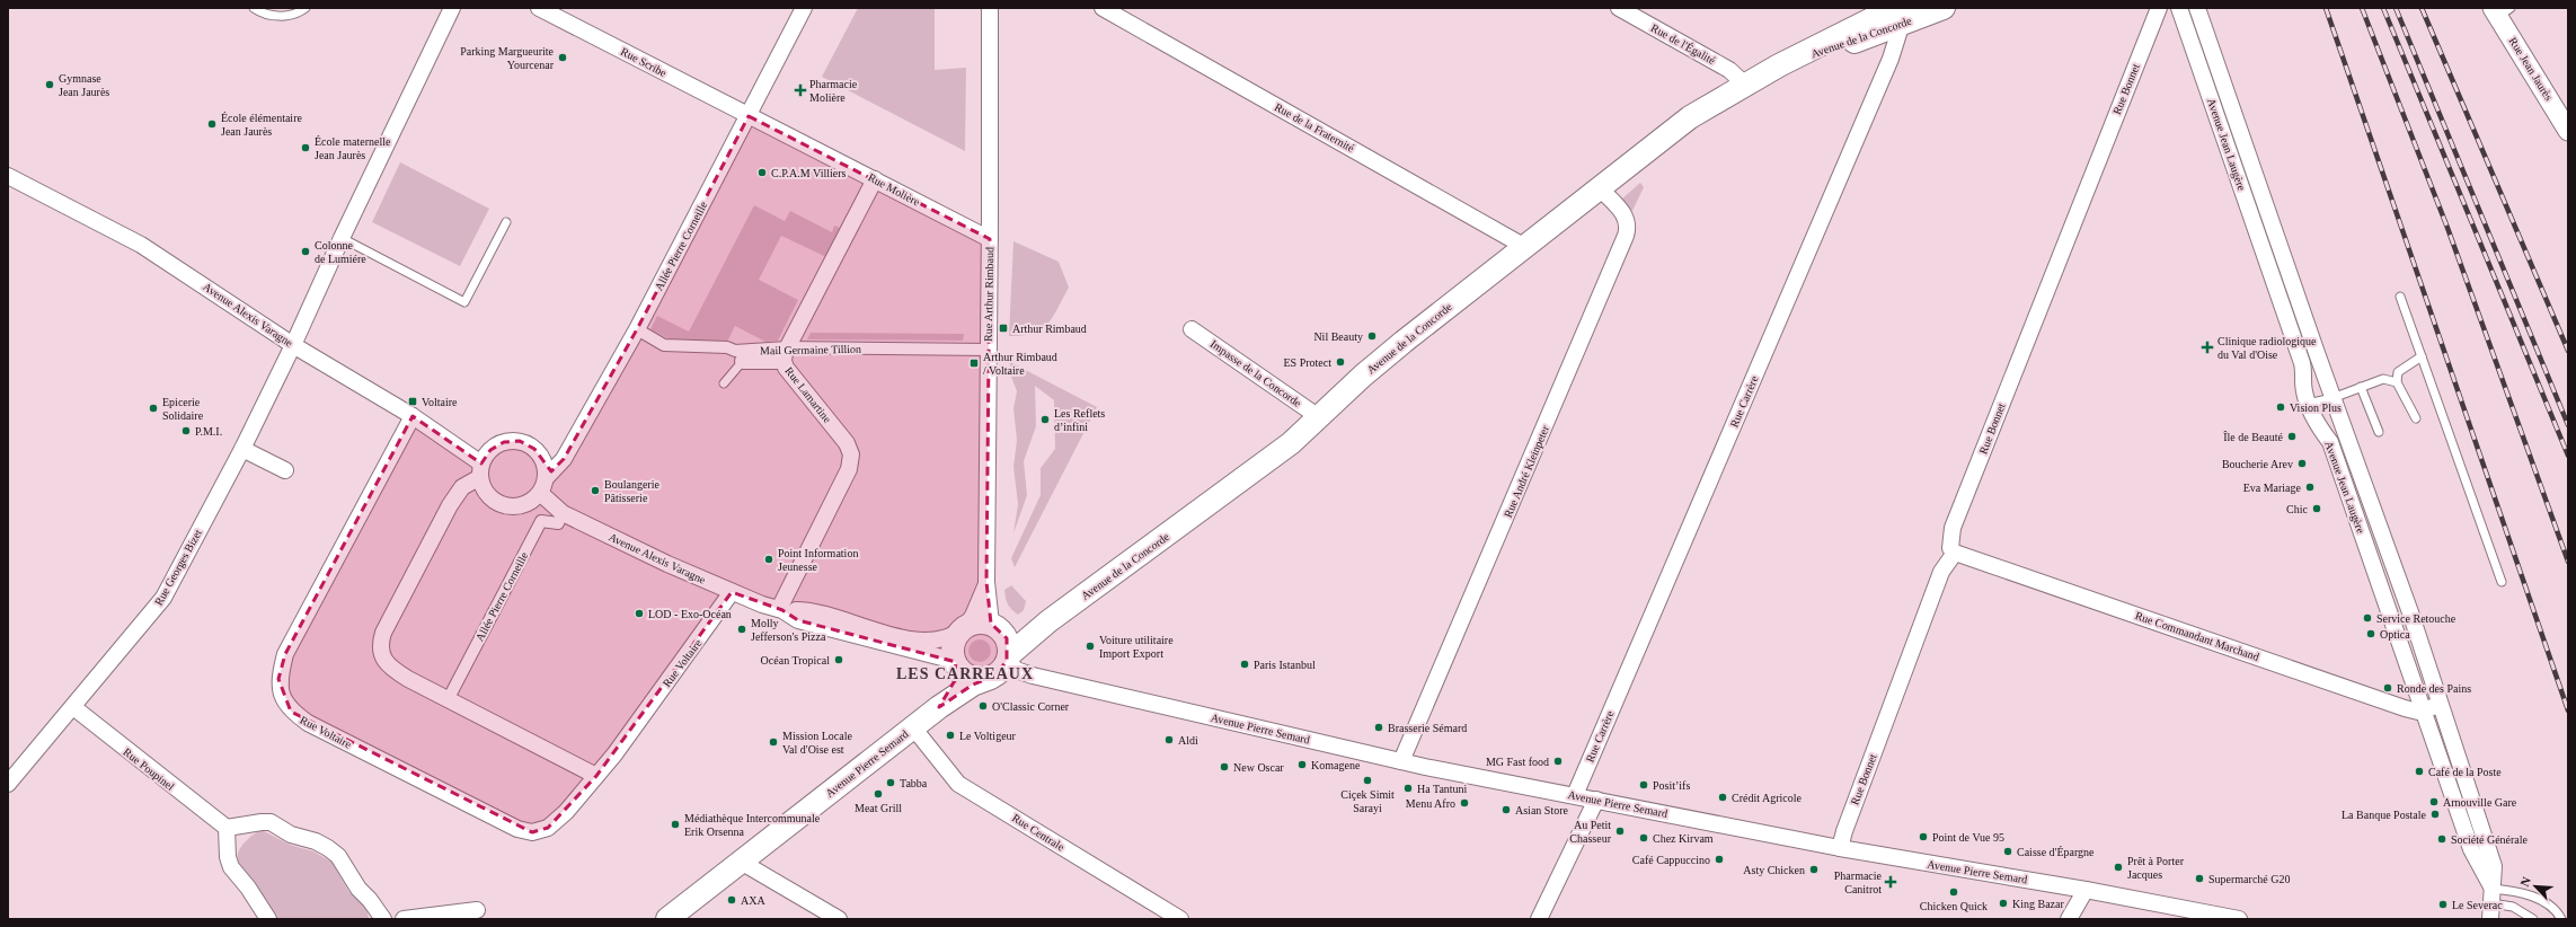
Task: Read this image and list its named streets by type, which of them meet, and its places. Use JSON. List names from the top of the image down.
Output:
{
  "streets": {
    "main road": ["Avenue de la Concorde", "Avenue Pierre Semard"],
    "street": [
      "Rue de l'Égalité",
      "Rue Scribe",
      "Rue Jean Jaurès",
      "Rue Bonnet",
      "Rue de la Fraternité",
      "Avenue Jean Laugère",
      "Rue Molière",
      "Allée Pierre Corneille",
      "Rue Arthur Rimbaud",
      "Avenue Alexis Varagne",
      "Mail Germaine Tillion",
      "Impasse de la Concorde",
      "Rue Lamartine",
      "Rue Carrère",
      "Rue André Kleinpeter",
      "Rue Georges Bizet",
      "Rue Commandant Marchand",
      "Rue Voltaire",
      "Rue Poupinel",
      "Rue Centrale"
    ]
  },
  "crossings": [
    ["Avenue de la Concorde", "Rue de l'Égalité"],
    ["Avenue de la Concorde", "Rue de la Fraternité"],
    ["Avenue de la Concorde", "Rue Arthur Rimbaud"],
    ["Avenue de la Concorde", "Avenue Alexis Varagne"],
    ["Avenue de la Concorde", "Impasse de la Concorde"],
    ["Avenue de la Concorde", "Rue Carrère"],
    ["Avenue de la Concorde", "Rue André Kleinpeter"],
    ["Avenue de la Concorde", "Avenue Pierre Semard"],
    ["Rue Scribe", "Rue Molière"],
    ["Rue Scribe", "Allée Pierre Corneille"],
    ["Rue Bonnet", "Rue Commandant Marchand"],
    ["Rue Bonnet", "Avenue Pierre Semard"],
    ["Avenue Jean Laugère", "Rue Commandant Marchand"],
    ["Rue Molière", "Allée Pierre Corneille"],
    ["Rue Molière", "Rue Arthur Rimbaud"],
    ["Allée Pierre Corneille", "Avenue Alexis Varagne"],
    ["Allée Pierre Corneille", "Mail Germaine Tillion"],
    ["Rue Arthur Rimbaud", "Avenue Alexis Varagne"],
    ["Rue Arthur Rimbaud", "Mail Germaine Tillion"],
    ["Rue Arthur Rimbaud", "Avenue Pierre Semard"],
    ["Avenue Alexis Varagne", "Rue Lamartine"],
    ["Avenue Alexis Varagne", "Rue Georges Bizet"],
    ["Avenue Alexis Varagne", "Rue Voltaire"],
    ["Avenue Alexis Varagne", "Avenue Pierre Semard"],
    ["Mail Germaine Tillion", "Rue Lamartine"],
    ["Rue Carrère", "Avenue Pierre Semard"],
    ["Rue André Kleinpeter", "Avenue Pierre Semard"],
    ["Rue Georges Bizet", "Rue Poupinel"],
    ["Avenue Pierre Semard", "Rue Centrale"]
  ],
  "districts": ["LES CARREAUX"],
  "places": {
    "other": [
      "Parking Margueurite Yourcenar",
      "Gymnase Jean Jaurès",
      "École élémentaire Jean Jaurès",
      "École maternelle Jean Jaurès",
      "C.P.A.M Villiers",
      "Colonne de Lumiére",
      "Nil Beauty",
      "ES Protect",
      "Vision Plus",
      "Epicerie Solidaire",
      "Les Reflets d’infini",
      "P.M.I.",
      "Île de Beauté",
      "Boucherie Arev",
      "Eva Mariage",
      "Boulangerie Pâtisserie",
      "Chic",
      "Point Information Jeunesse",
      "LOD - Exo-Océan",
      "Service Retouche",
      "Molly Jefferson's Pizza",
      "Optica",
      "Voiture utilitaire Import Export",
      "Océan Tropical",
      "Paris Istanbul",
      "Ronde des Pains",
      "O'Classic Corner",
      "Brasserie Sémard",
      "Le Voltigeur",
      "Aldi",
      "Mission Locale Val d'Oise est",
      "MG Fast food",
      "Komagene",
      "New Oscar",
      "Café de la Poste",
      "Ciçek Simit Sarayi",
      "Tabba",
      "Posit’ifs",
      "Ha Tantuni",
      "Meat Grill",
      "Crédit Agricole",
      "Arnouville Gare",
      "Menu Afro",
      "Asian Store",
      "La Banque Postale",
      "Médiathèque Intercommunale Erik Orsenna",
      "Au Petit Chasseur",
      "Point de Vue 95",
      "Chez Kirvam",
      "Société Générale",
      "Caisse d'Épargne",
      "Café Cappuccino",
      "Prêt à Porter Jacques",
      "Asty Chicken",
      "Supermarché G20",
      "Chicken Quick",
      "AXA",
      "King Bazar",
      "Le Severac"
    ],
    "health": ["Pharmacie Molière", "Clinique radiologique du Val d'Oise", "Pharmacie Canitrot"],
    "transit": ["Arthur Rimbaud", "Arthur Rimbaud / Voltaire", "Voltaire"]
  },
  "north": "top left"
}
